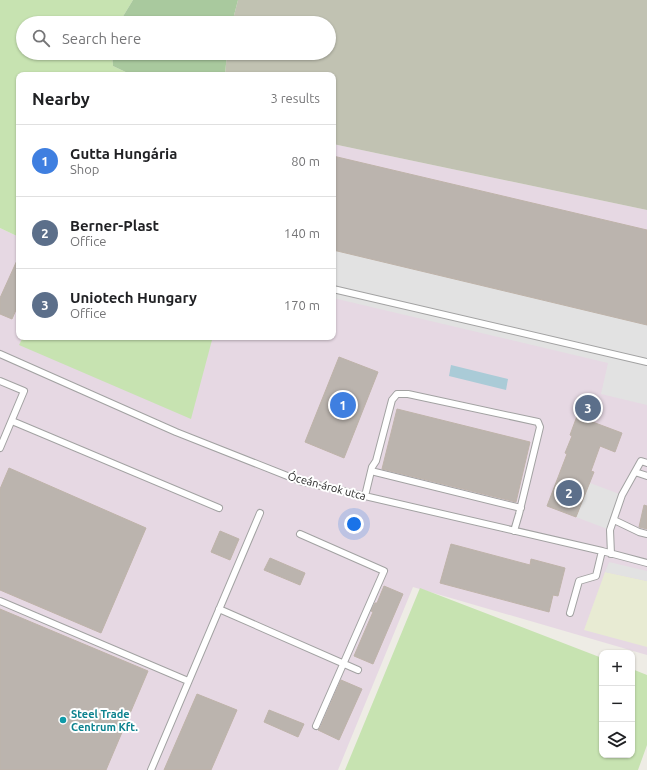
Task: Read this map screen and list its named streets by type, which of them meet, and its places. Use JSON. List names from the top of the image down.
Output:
{
  "streets": {
    "lane": ["Óceán-árok utca"]
  },
  "places": ["Steel Trade Centrum Kft."],
  "page": {
    "search": "Search here",
    "heading": ["Nearby", "3 results"],
    "list": [
      {
        "mark": "1",
        "name": "Gutta Hungária",
        "note": "Shop",
        "value": "80 m"
      },
      {
        "mark": "2",
        "name": "Berner-Plast",
        "note": "Office",
        "value": "140 m"
      },
      {
        "mark": "3",
        "name": "Uniotech Hungary",
        "note": "Office",
        "value": "170 m"
      }
    ],
    "pins": ["1", "3", "2"],
    "map_buttons": ["+", "−"]
  }
}
